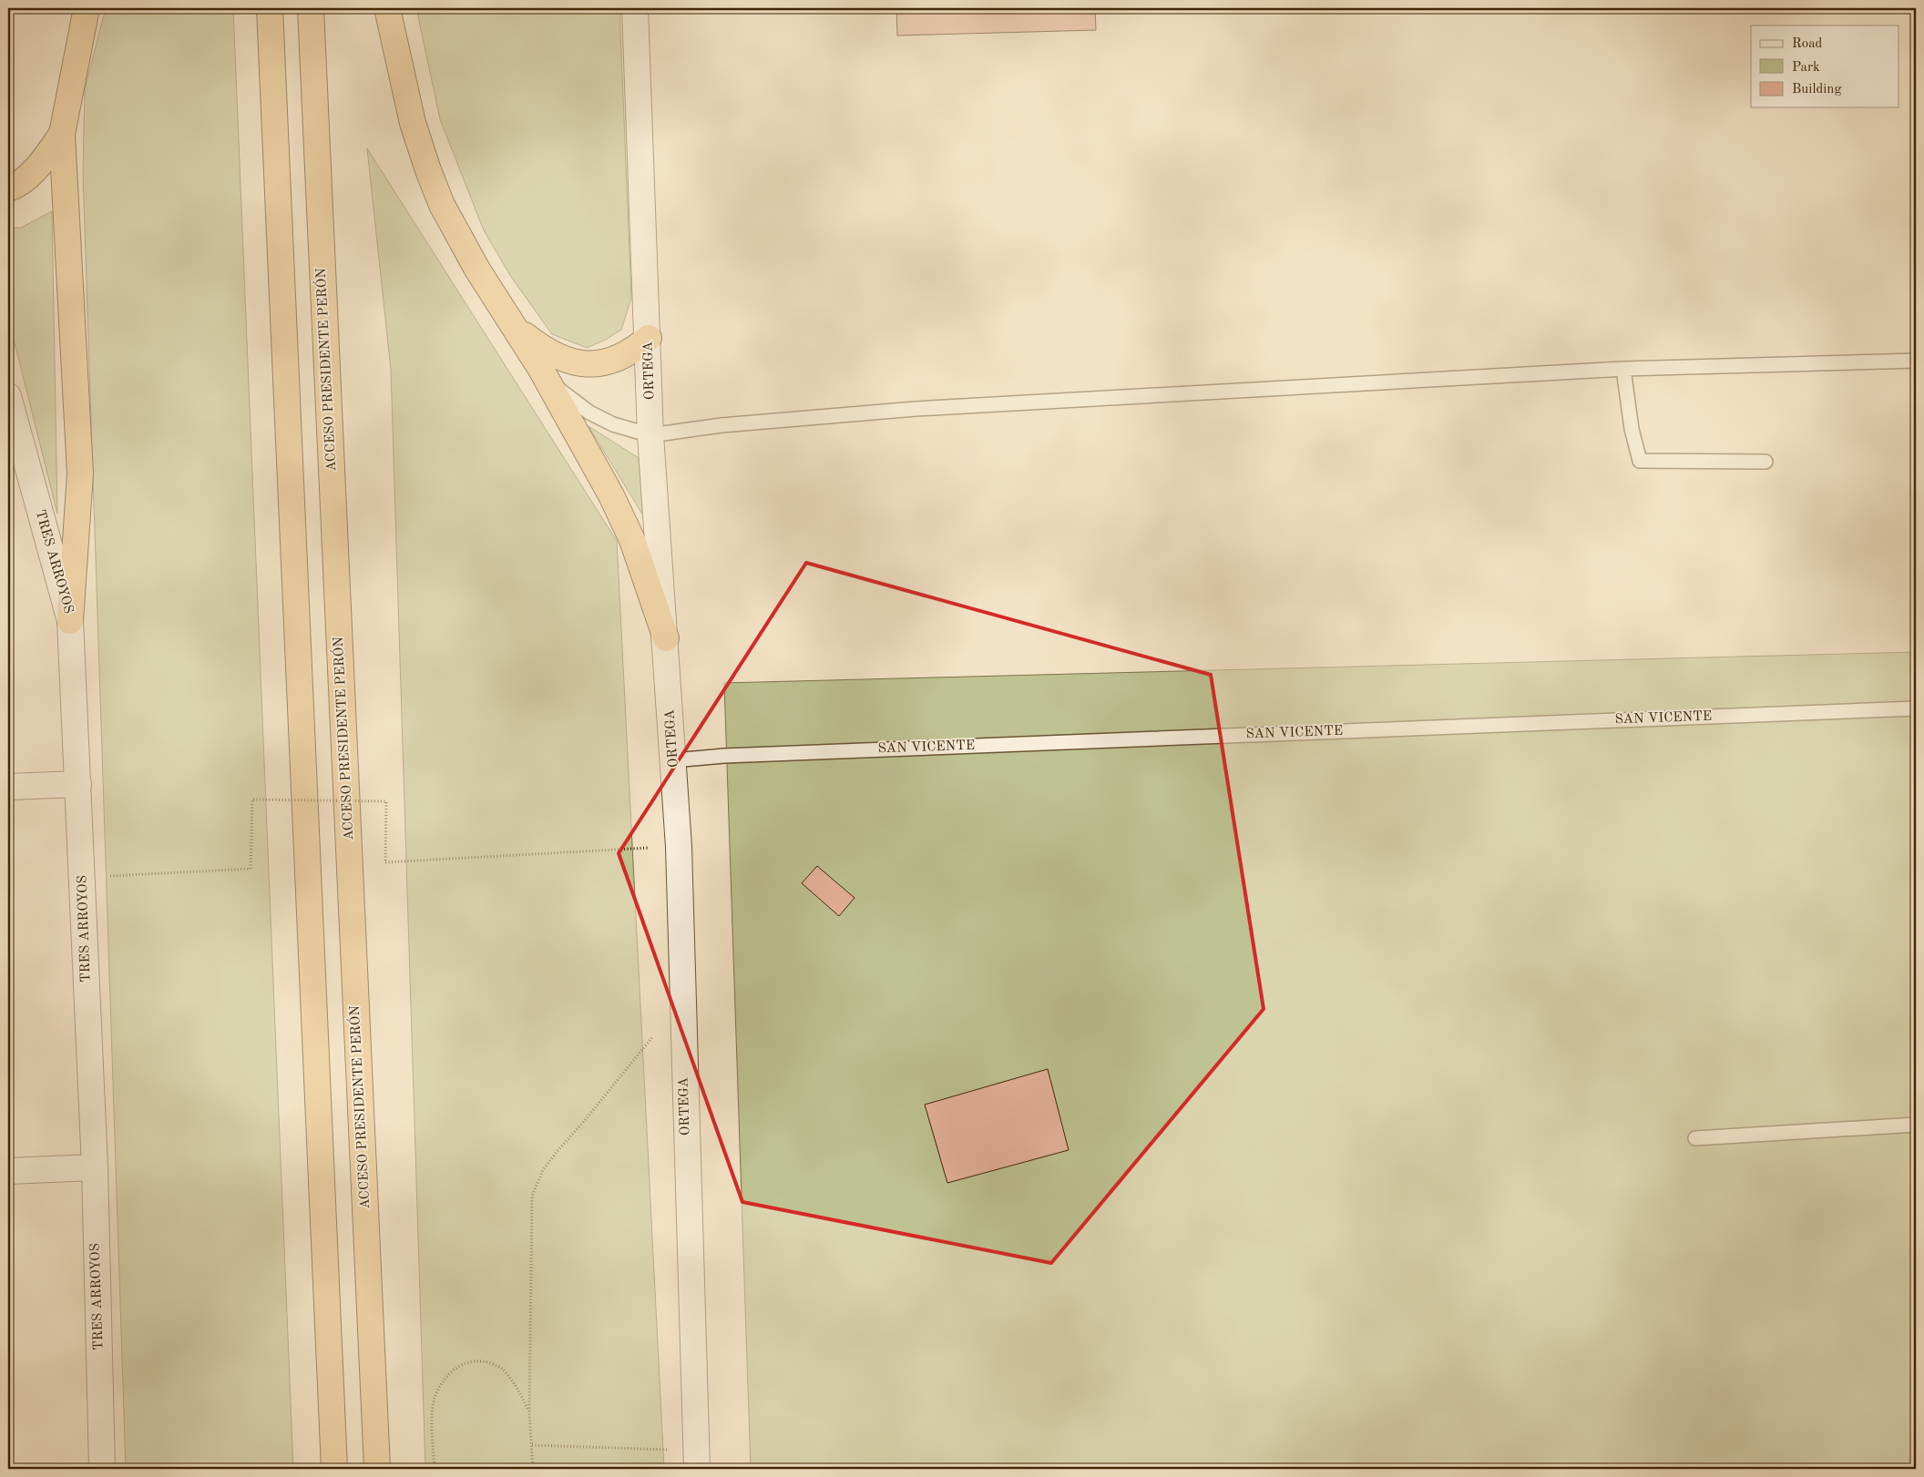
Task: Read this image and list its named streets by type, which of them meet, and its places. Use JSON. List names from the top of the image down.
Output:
{
  "streets": {
    "highway": ["ACCESO PRESIDENTE PERÓN"],
    "street": ["ORTEGA", "TRES ARROYOS"],
    "lane": ["SAN VICENTE"]
  },
  "crossings": [
    ["ORTEGA", "SAN VICENTE"]
  ],
  "legend": ["Road", "Park", "Building"]
}
